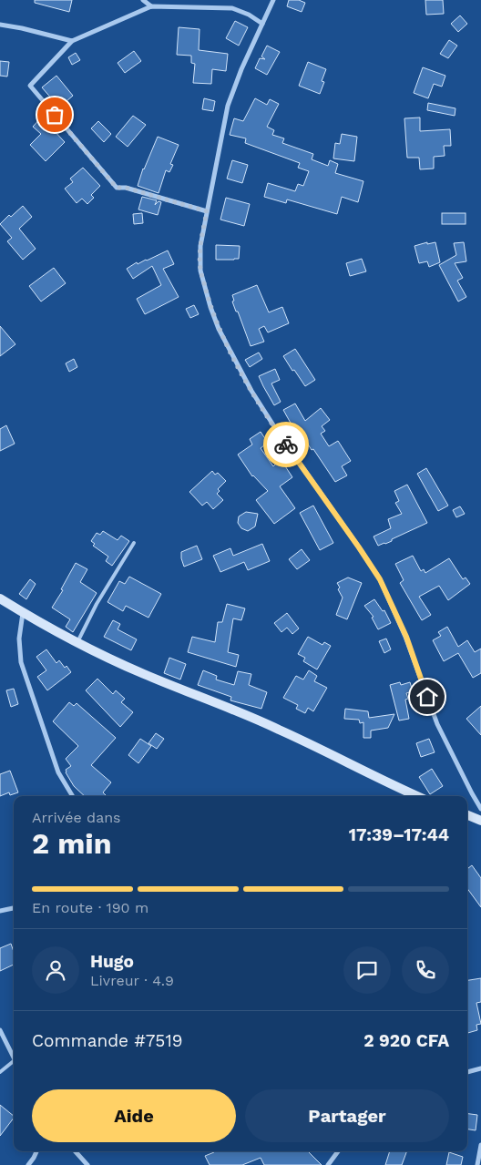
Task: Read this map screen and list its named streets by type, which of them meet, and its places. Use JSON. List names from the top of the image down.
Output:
{
  "page": {
    "heading": ["2 min", "Arrivée dans", "17:39–17:44"],
    "panel": [
      "Hugo",
      "Livreur · 4.9",
      "Commande #7519",
      "2 920 CFA"
    ],
    "bar": "En route · 190 m",
    "buttons": ["Aide", "Partager"]
  }
}
